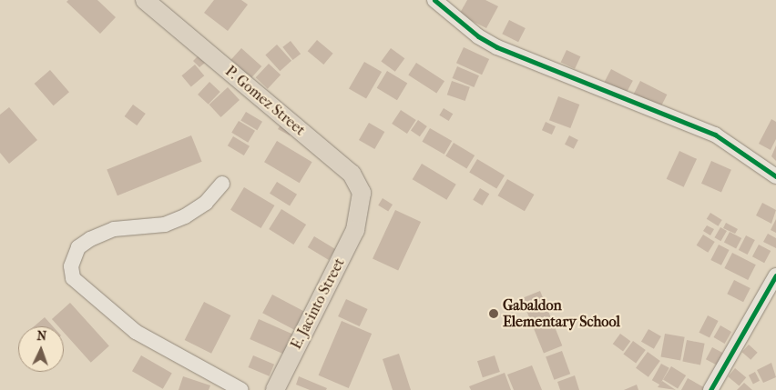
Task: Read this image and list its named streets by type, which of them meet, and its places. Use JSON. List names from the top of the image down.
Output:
{
  "streets": {
    "main road": ["P. Gomez Street", "E. Jacinto Street"]
  },
  "crossings": [
    ["P. Gomez Street", "E. Jacinto Street"]
  ],
  "places": ["Gabaldon Elementary School"],
  "north": "top"
}
